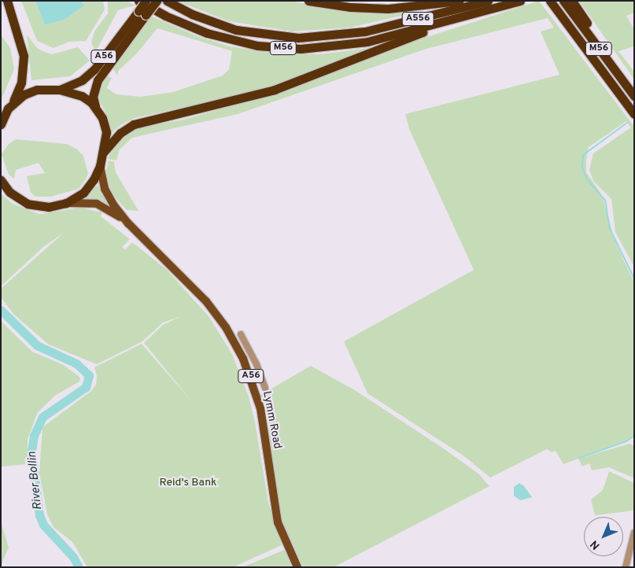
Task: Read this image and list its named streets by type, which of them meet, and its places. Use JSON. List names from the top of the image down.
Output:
{
  "streets": {
    "highway": ["A556", "M56", "A56"],
    "main road": ["Lymm Road"]
  },
  "crossings": [
    ["A556", "M56"],
    ["A56", "Lymm Road"]
  ],
  "water": ["River Bollin"],
  "parks": ["Reid's Bank"],
  "north": "bottom left"
}
